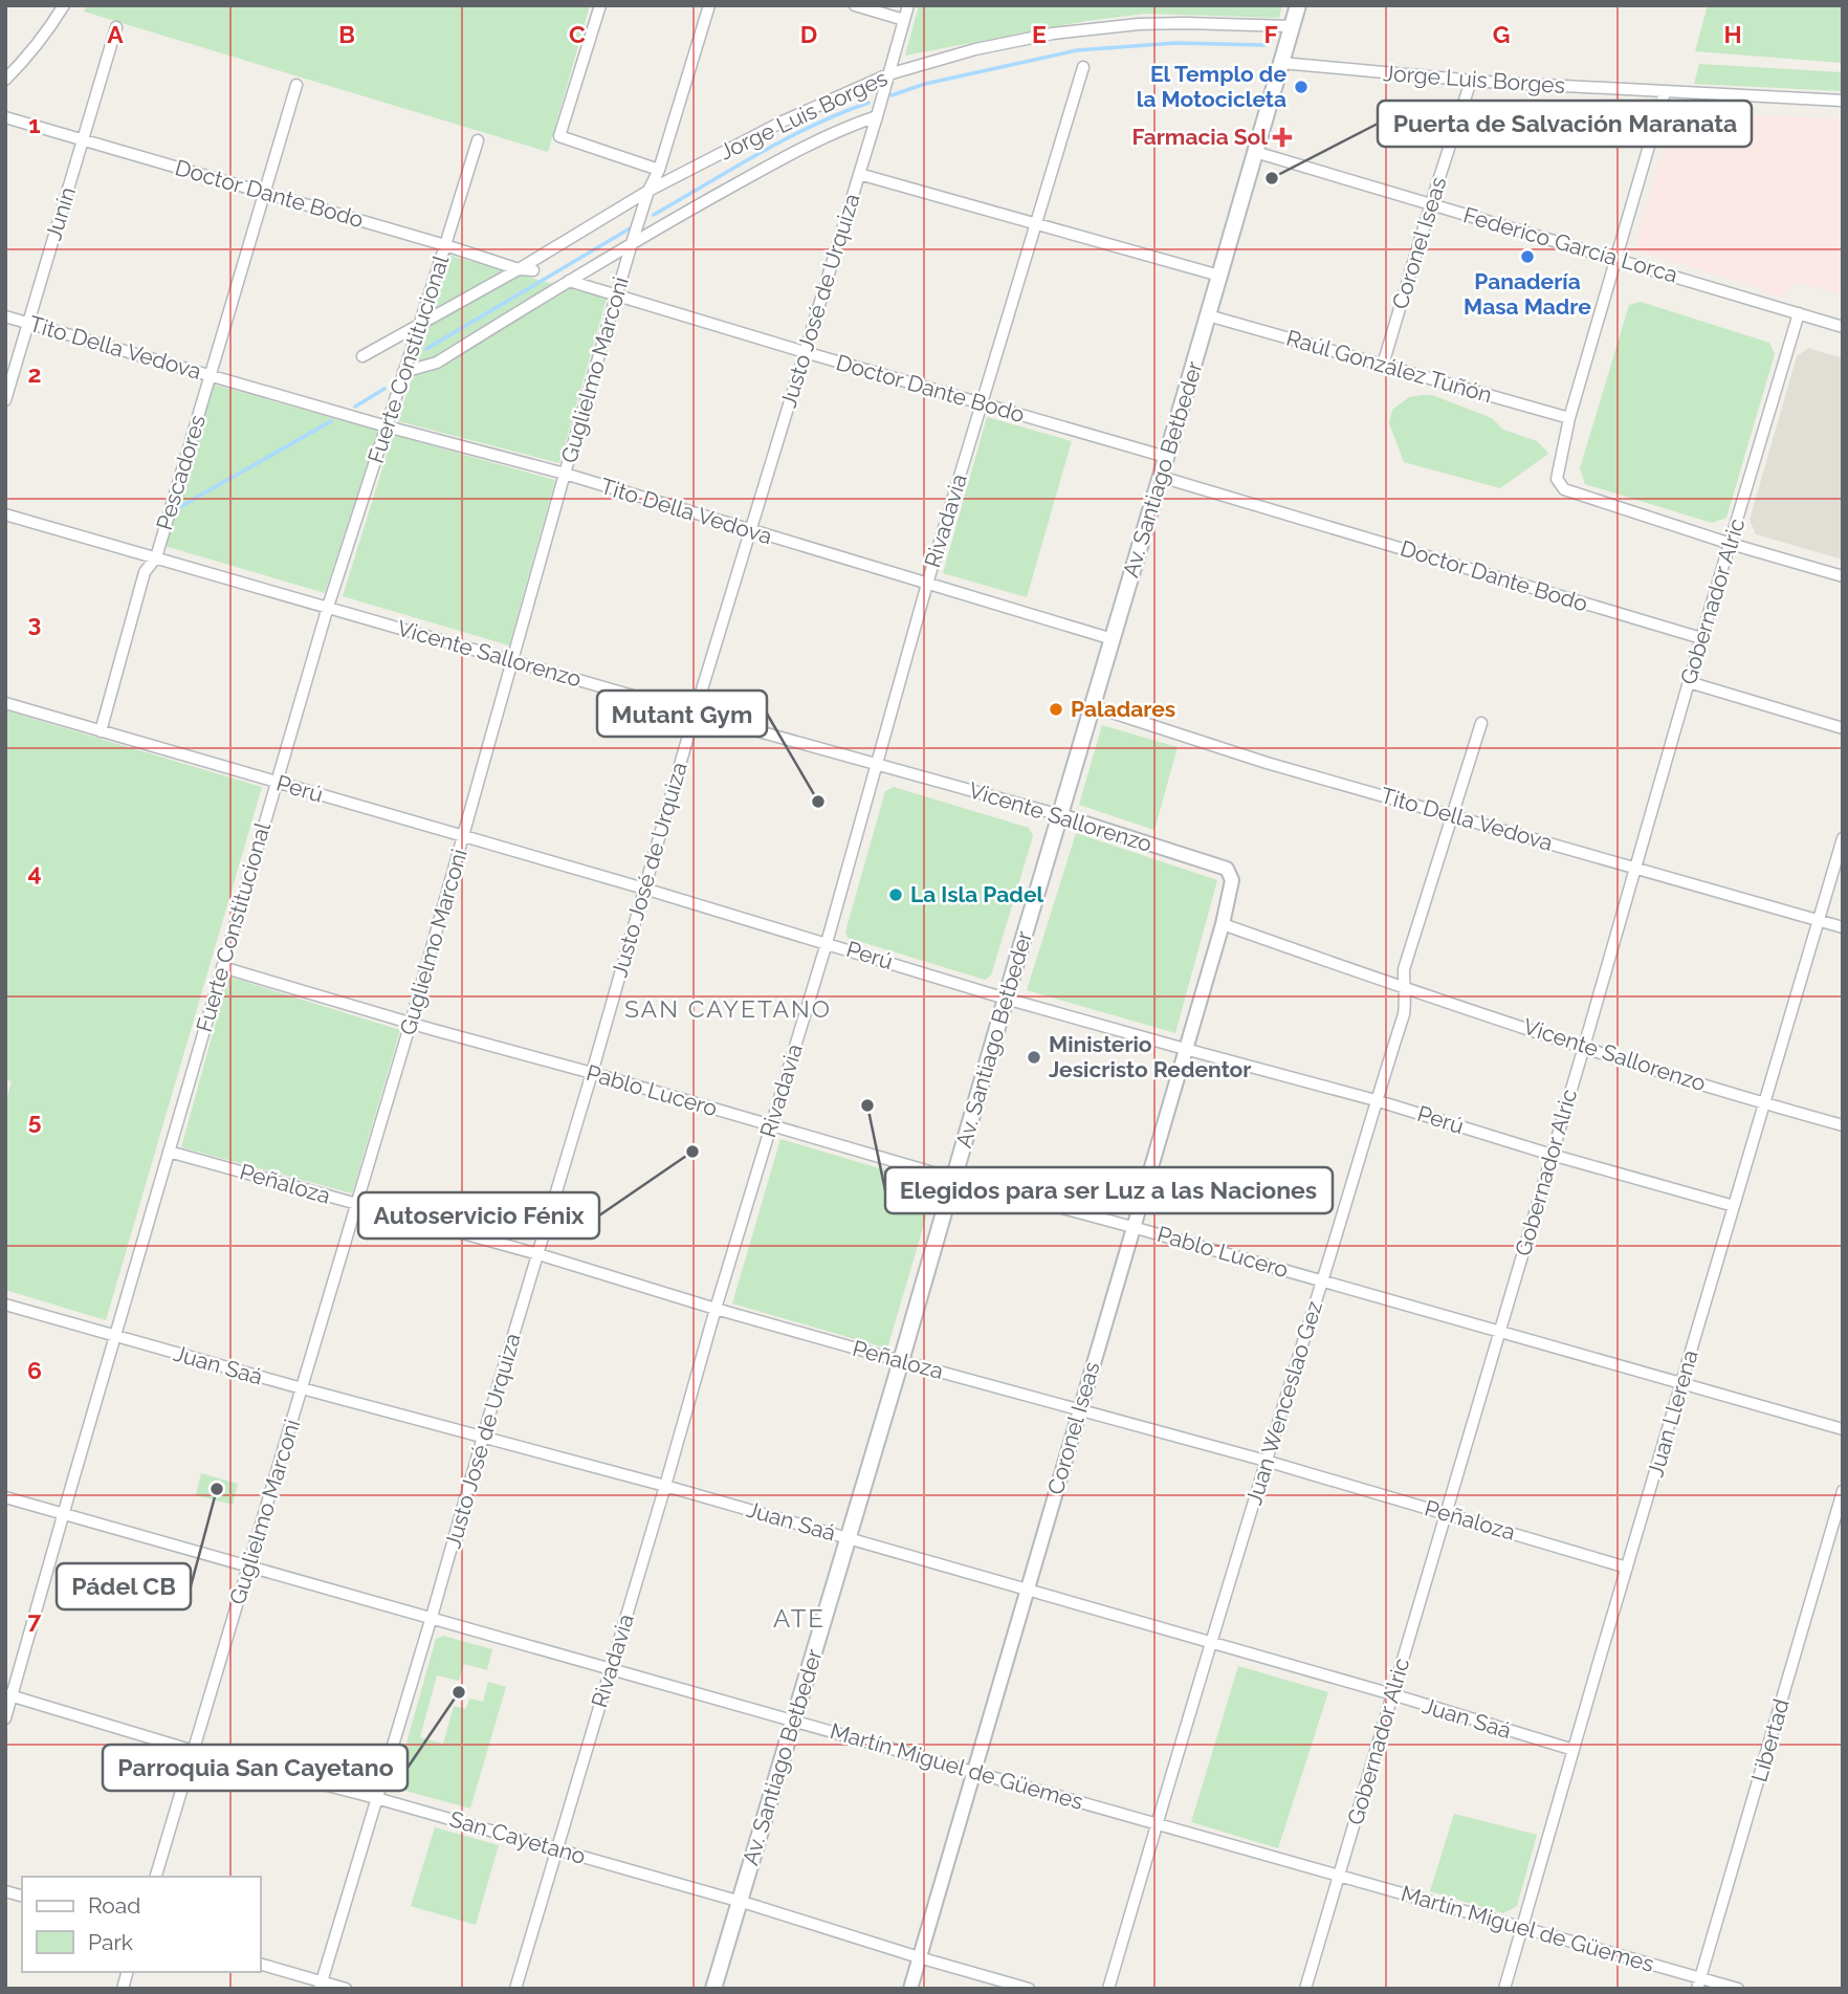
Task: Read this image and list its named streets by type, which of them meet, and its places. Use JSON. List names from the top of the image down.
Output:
{
  "streets": {
    "main road": ["Av. Santiago Betbeder"],
    "street": [
      "Jorge Luis Borges",
      "Doctor Dante Bodo",
      "Junín",
      "Coronel Iseas",
      "Federico García Lorca",
      "Justo José de Urquiza",
      "Tito Della Vedova",
      "Fuerte Constitucional",
      "Raúl González Tuñón",
      "Guglielmo Marconi",
      "Pescadores",
      "Rivadavia",
      "Gobernador Alric",
      "Vicente Sallorenzo",
      "Perú",
      "Pablo Lucero",
      "Peñaloza",
      "Juan Saá",
      "Juan Wenceslao Gez",
      "Juan Llerena",
      "Libertad",
      "Martín Miguel de Güemes",
      "San Cayetano"
    ]
  },
  "crossings": [
    ["Jorge Luis Borges", "Doctor Dante Bodo"],
    ["Jorge Luis Borges", "Coronel Iseas"],
    ["Jorge Luis Borges", "Justo José de Urquiza"],
    ["Jorge Luis Borges", "Fuerte Constitucional"],
    ["Jorge Luis Borges", "Guglielmo Marconi"],
    ["Jorge Luis Borges", "Av. Santiago Betbeder"],
    ["Doctor Dante Bodo", "Junín"],
    ["Doctor Dante Bodo", "Justo José de Urquiza"],
    ["Doctor Dante Bodo", "Fuerte Constitucional"],
    ["Doctor Dante Bodo", "Guglielmo Marconi"],
    ["Doctor Dante Bodo", "Av. Santiago Betbeder"],
    ["Doctor Dante Bodo", "Pescadores"],
    ["Doctor Dante Bodo", "Rivadavia"],
    ["Doctor Dante Bodo", "Gobernador Alric"],
    ["Junín", "Tito Della Vedova"],
    ["Coronel Iseas", "Federico García Lorca"],
    ["Coronel Iseas", "Raúl González Tuñón"],
    ["Coronel Iseas", "Vicente Sallorenzo"],
    ["Coronel Iseas", "Perú"],
    ["Coronel Iseas", "Pablo Lucero"],
    ["Coronel Iseas", "Peñaloza"],
    ["Coronel Iseas", "Juan Saá"],
    ["Coronel Iseas", "Martín Miguel de Güemes"],
    ["Coronel Iseas", "San Cayetano"],
    ["Federico García Lorca", "Av. Santiago Betbeder"],
    ["Federico García Lorca", "Gobernador Alric"],
    ["Justo José de Urquiza", "Tito Della Vedova"],
    ["Justo José de Urquiza", "Vicente Sallorenzo"],
    ["Justo José de Urquiza", "Perú"],
    ["Justo José de Urquiza", "Pablo Lucero"],
    ["Justo José de Urquiza", "Peñaloza"],
    ["Justo José de Urquiza", "Juan Saá"],
    ["Justo José de Urquiza", "Martín Miguel de Güemes"],
    ["Justo José de Urquiza", "San Cayetano"],
    ["Tito Della Vedova", "Fuerte Constitucional"],
    ["Tito Della Vedova", "Guglielmo Marconi"],
    ["Tito Della Vedova", "Av. Santiago Betbeder"],
    ["Tito Della Vedova", "Pescadores"],
    ["Tito Della Vedova", "Rivadavia"],
    ["Tito Della Vedova", "Gobernador Alric"],
    ["Tito Della Vedova", "Juan Wenceslao Gez"],
    ["Tito Della Vedova", "Juan Llerena"],
    ["Fuerte Constitucional", "Vicente Sallorenzo"],
    ["Fuerte Constitucional", "Perú"],
    ["Fuerte Constitucional", "Pablo Lucero"],
    ["Fuerte Constitucional", "Peñaloza"],
    ["Fuerte Constitucional", "Juan Saá"],
    ["Fuerte Constitucional", "Martín Miguel de Güemes"],
    ["Fuerte Constitucional", "San Cayetano"],
    ["Raúl González Tuñón", "Av. Santiago Betbeder"],
    ["Guglielmo Marconi", "Vicente Sallorenzo"],
    ["Guglielmo Marconi", "Perú"],
    ["Guglielmo Marconi", "Pablo Lucero"],
    ["Guglielmo Marconi", "Peñaloza"],
    ["Guglielmo Marconi", "Juan Saá"],
    ["Guglielmo Marconi", "Martín Miguel de Güemes"],
    ["Guglielmo Marconi", "San Cayetano"],
    ["Av. Santiago Betbeder", "Vicente Sallorenzo"],
    ["Av. Santiago Betbeder", "Perú"],
    ["Av. Santiago Betbeder", "Pablo Lucero"],
    ["Av. Santiago Betbeder", "Peñaloza"],
    ["Av. Santiago Betbeder", "Juan Saá"],
    ["Av. Santiago Betbeder", "Martín Miguel de Güemes"],
    ["Av. Santiago Betbeder", "San Cayetano"],
    ["Pescadores", "Vicente Sallorenzo"],
    ["Pescadores", "Perú"],
    ["Rivadavia", "Vicente Sallorenzo"],
    ["Rivadavia", "Perú"],
    ["Rivadavia", "Pablo Lucero"],
    ["Rivadavia", "Peñaloza"],
    ["Rivadavia", "Juan Saá"],
    ["Rivadavia", "Martín Miguel de Güemes"],
    ["Rivadavia", "San Cayetano"],
    ["Gobernador Alric", "Vicente Sallorenzo"],
    ["Gobernador Alric", "Perú"],
    ["Gobernador Alric", "Pablo Lucero"],
    ["Gobernador Alric", "Peñaloza"],
    ["Gobernador Alric", "Juan Saá"],
    ["Gobernador Alric", "Martín Miguel de Güemes"],
    ["Vicente Sallorenzo", "Juan Wenceslao Gez"],
    ["Vicente Sallorenzo", "Juan Llerena"],
    ["Perú", "Juan Wenceslao Gez"],
    ["Perú", "Juan Llerena"],
    ["Pablo Lucero", "Juan Wenceslao Gez"],
    ["Pablo Lucero", "Juan Llerena"],
    ["Peñaloza", "Juan Wenceslao Gez"],
    ["Peñaloza", "Juan Llerena"],
    ["Juan Saá", "Juan Wenceslao Gez"],
    ["Juan Saá", "Juan Llerena"],
    ["Juan Wenceslao Gez", "Martín Miguel de Güemes"],
    ["Juan Llerena", "Martín Miguel de Güemes"],
    ["Libertad", "Martín Miguel de Güemes"]
  ],
  "districts": ["SAN CAYETANO", "ATE"],
  "places": {
    "other": [
      "El Templo de la Motocicleta",
      "Puerta de Salvación Maranata",
      "Panadería Masa Madre",
      "Paladares",
      "Mutant Gym",
      "La Isla Padel",
      "Ministerio Jesicristo Redentor",
      "Elegidos para ser Luz a las Naciones",
      "Autoservicio Fénix",
      "Pádel CB",
      "Parroquia San Cayetano"
    ],
    "health": ["Farmacia Sol"]
  },
  "legend": ["Road", "Park"],
  "grid": {
    "columns": [
      "A",
      "B",
      "C",
      "D",
      "E",
      "F",
      "G",
      "H"
    ],
    "rows": [
      "1",
      "2",
      "3",
      "4",
      "5",
      "6",
      "7"
    ]
  }
}
